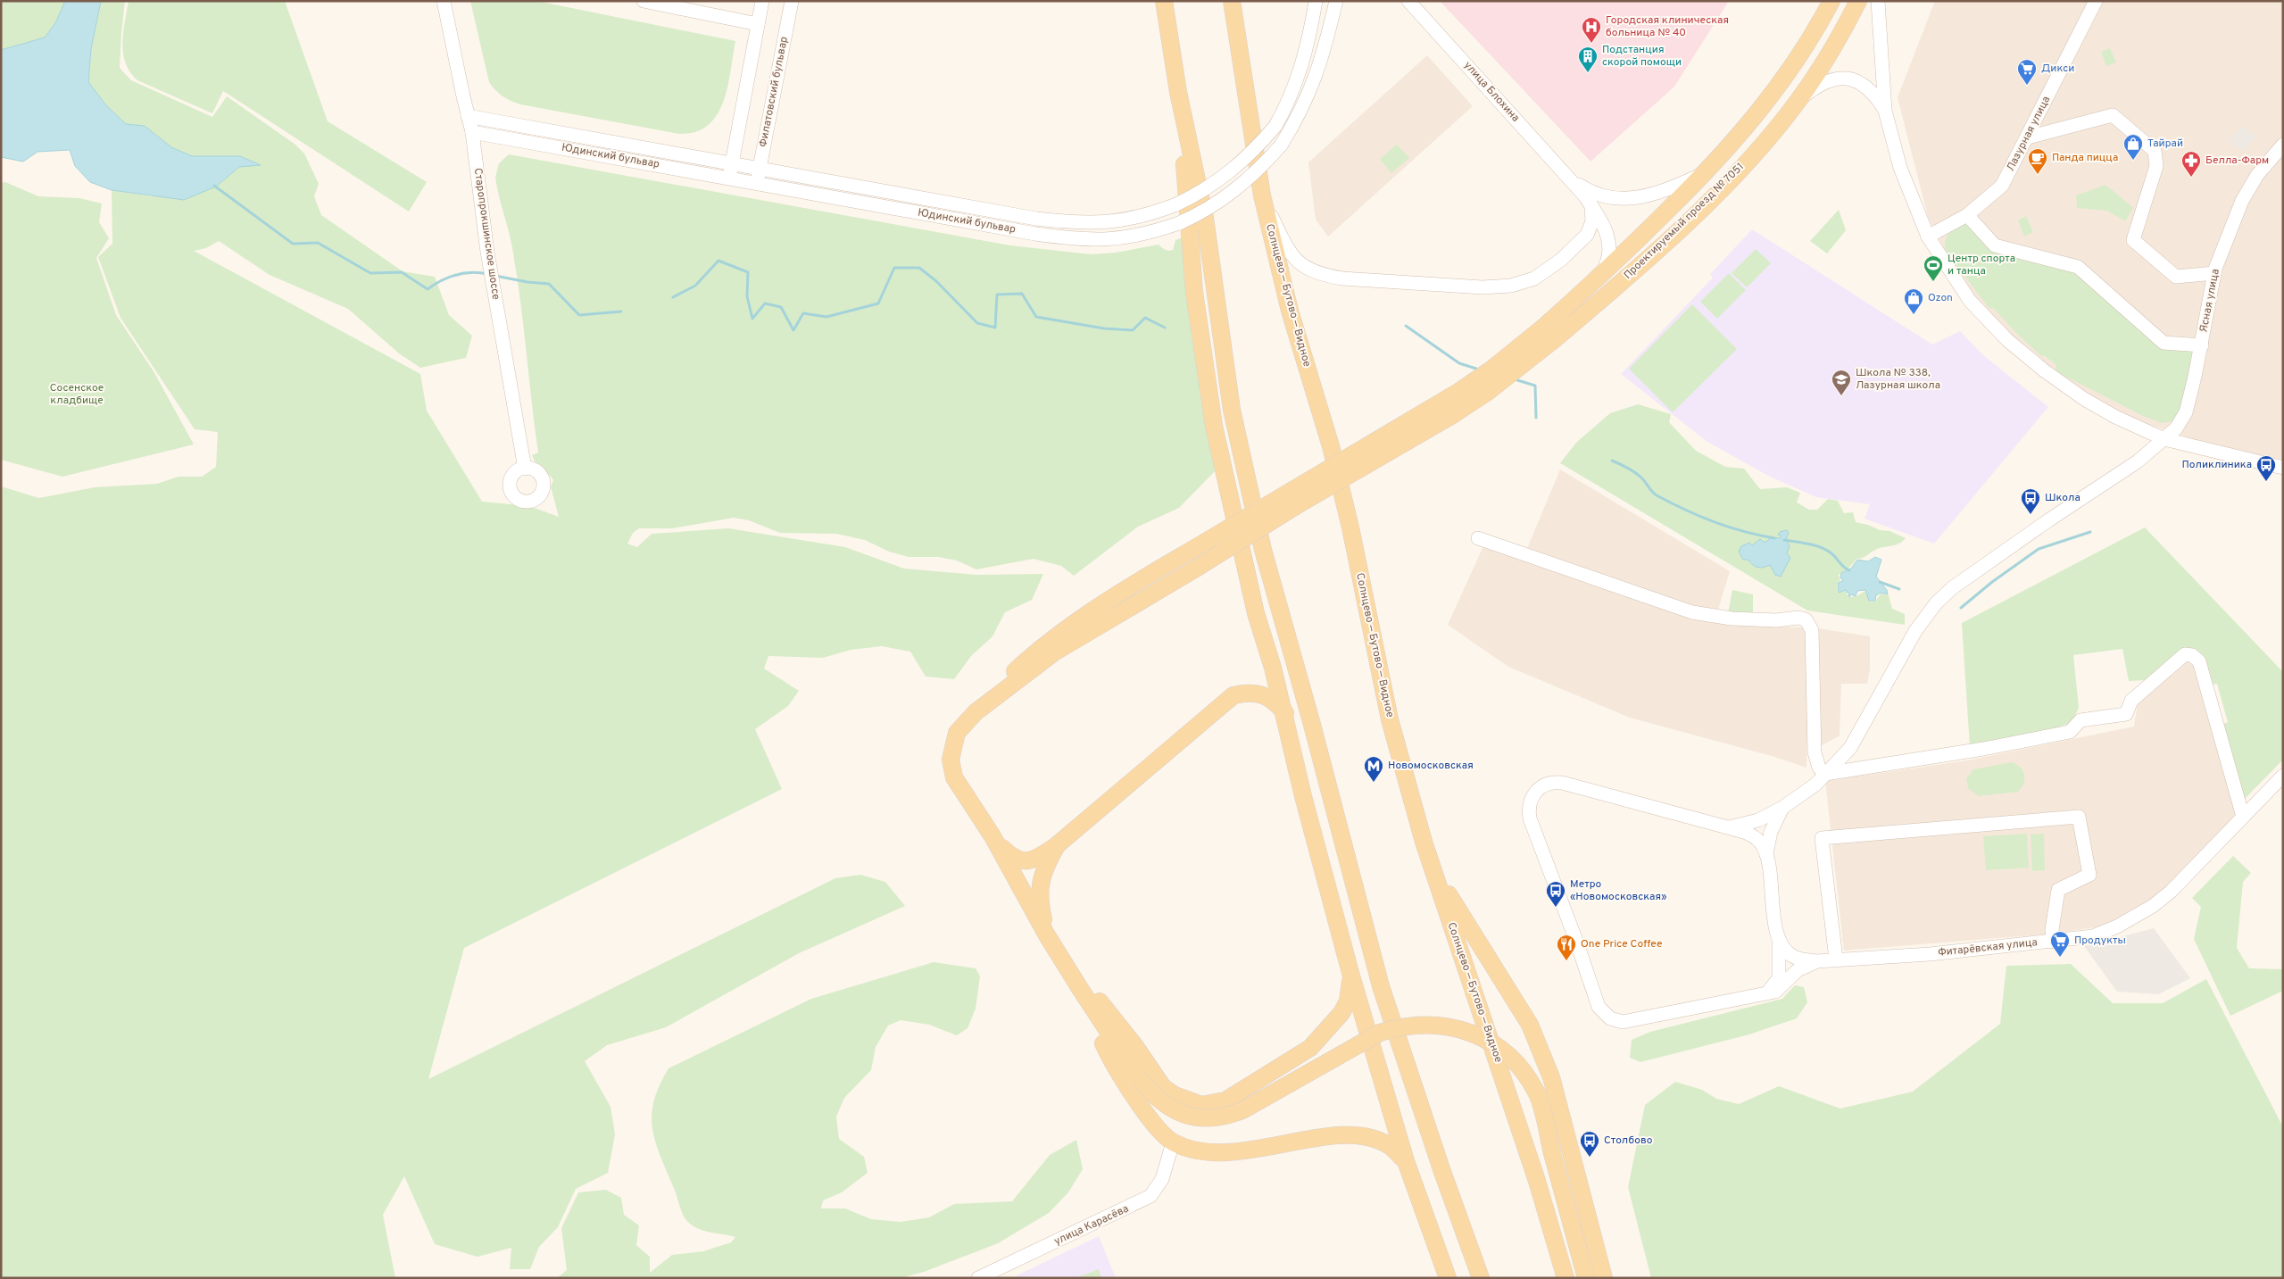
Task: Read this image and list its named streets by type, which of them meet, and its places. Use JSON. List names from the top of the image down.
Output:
{
  "streets": {
    "main road": ["Проектируемый проезд № 7051", "Солнцево — Бутово — Видное"],
    "street": [
      "Филатовский бульвар",
      "улица Блохина",
      "Лазурная улица",
      "Юдинский бульвар",
      "Старопрокшинское шоссе",
      "Ясная улица",
      "Фитарёвская улица",
      "улица Карасёва"
    ]
  },
  "crossings": [
    ["Филатовский бульвар", "Юдинский бульвар"],
    ["Юдинский бульвар", "Старопрокшинское шоссе"]
  ],
  "parks": ["Сосенское кладбище"],
  "places": {
    "hospital": ["Городская клиническая больница № 40"],
    "building": ["Подстанция скорой помощи"],
    "supermarket": ["Дикси", "Продукты"],
    "shop": ["Тайрай", "Ozon"],
    "cafe": ["Панда пицца"],
    "pharmacy": ["Белла-Фарм"],
    "sports": ["Центр спорта и танца"],
    "school or university": ["Школа № 338, Лазурная школа"],
    "bus stop": [
      "Поликлиника",
      "Школа",
      "Метро «Новомосковская»",
      "Столбово"
    ],
    "metro station": ["Новомосковская"],
    "restaurant": ["One Price Coffee"]
  }
}
